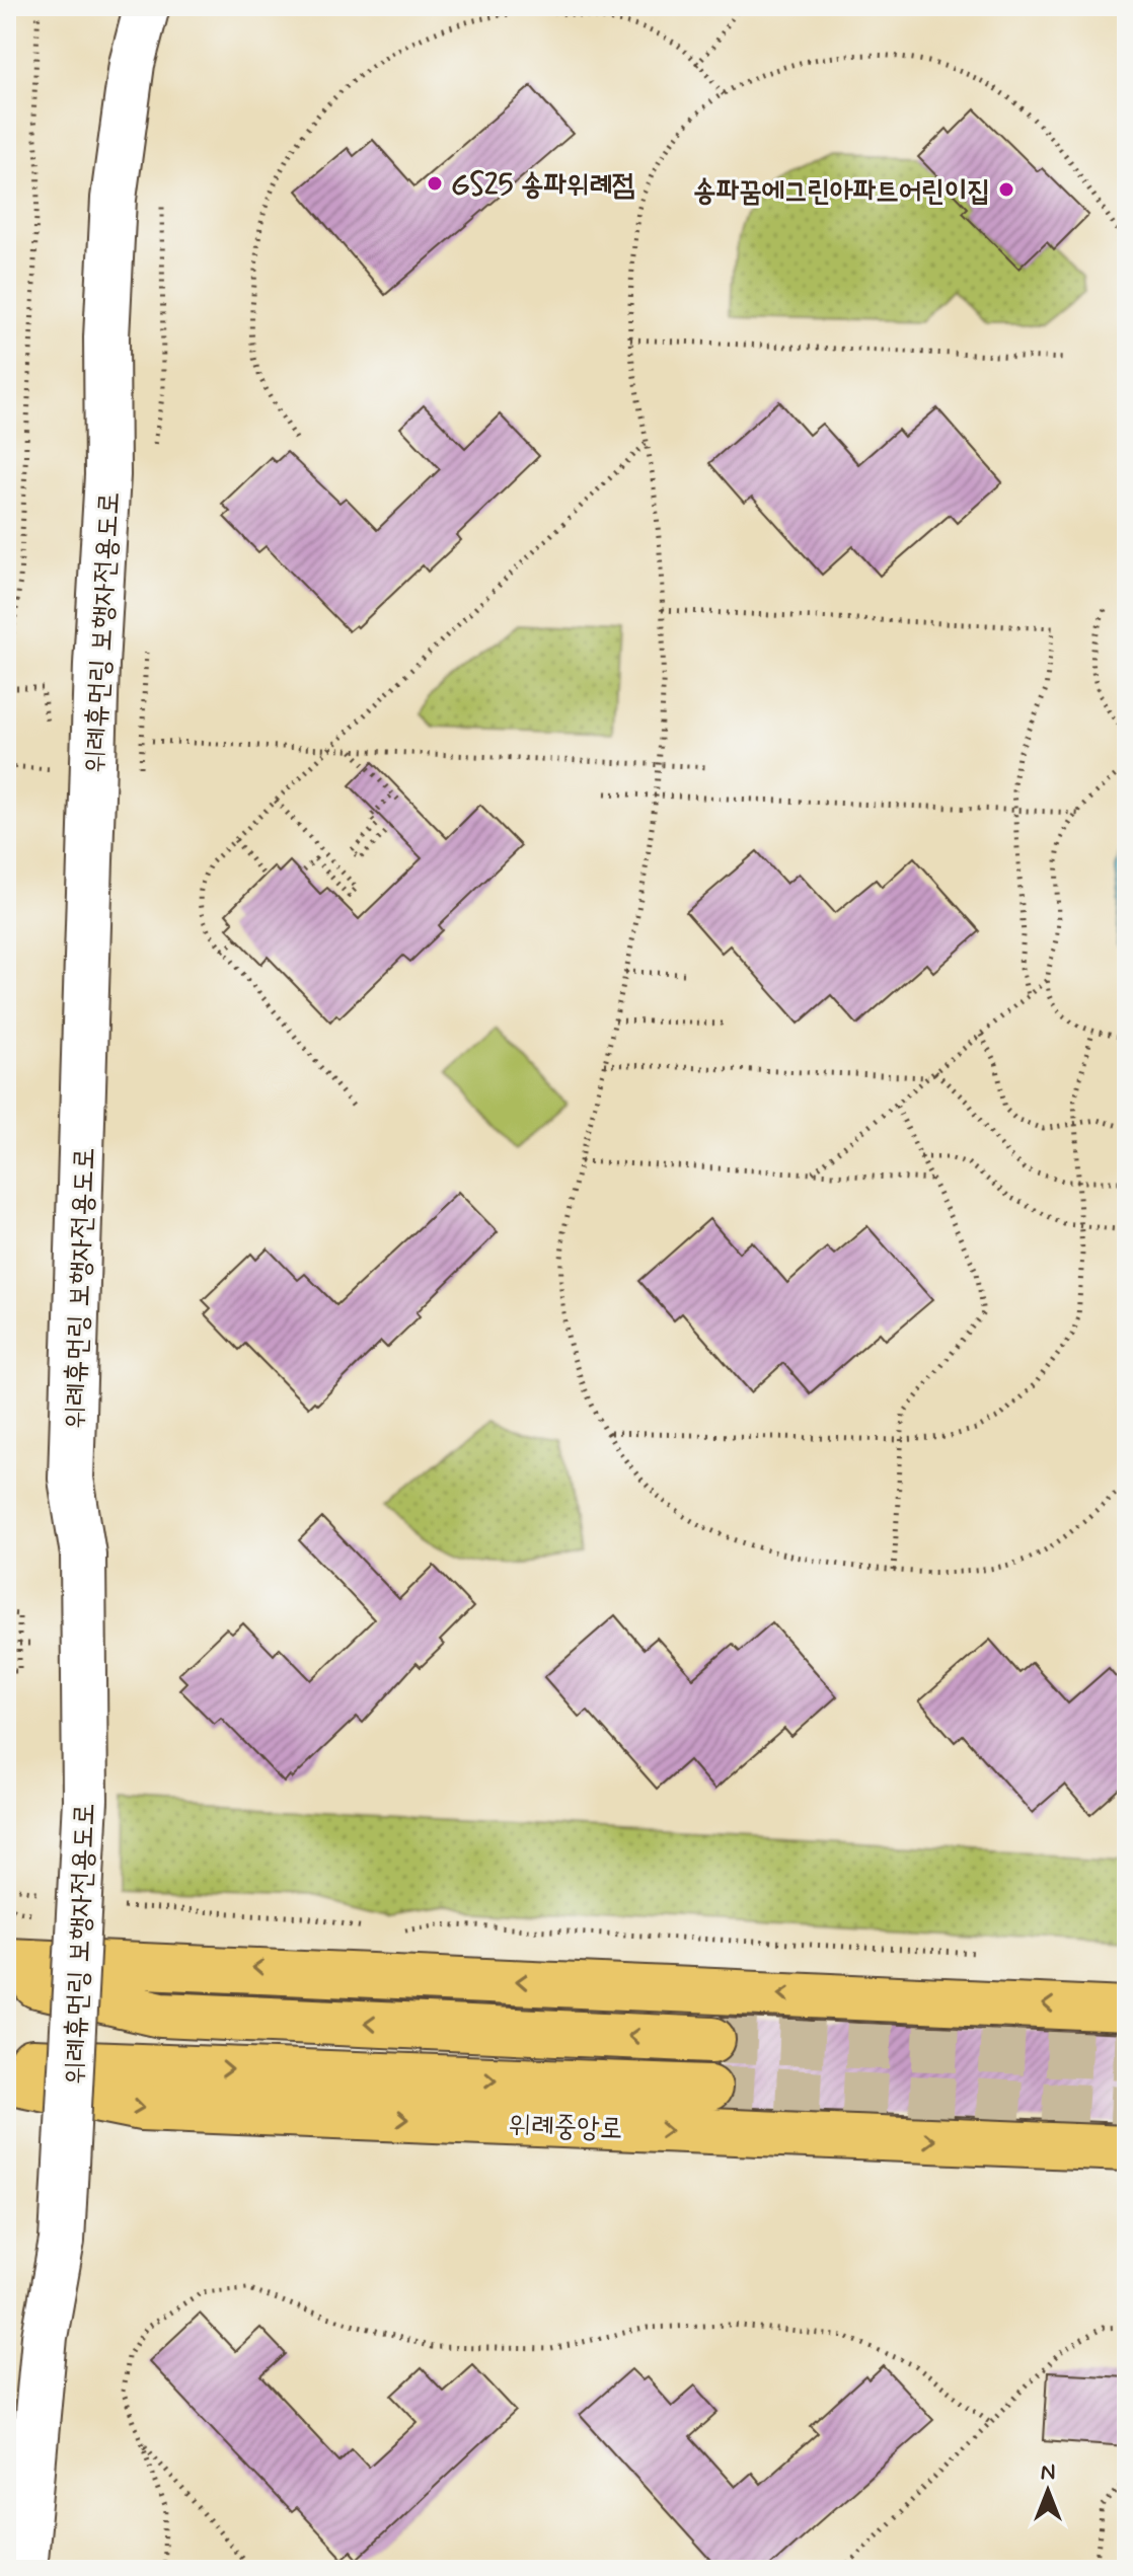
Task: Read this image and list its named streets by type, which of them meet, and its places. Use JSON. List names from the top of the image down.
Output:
{
  "streets": {
    "main road": ["위례중앙로"],
    "street": ["위례휴먼링 보행자전용도로"]
  },
  "places": ["GS25 송파위례점", "송파꿈에그린아파트어린이집"],
  "north": "top"
}
